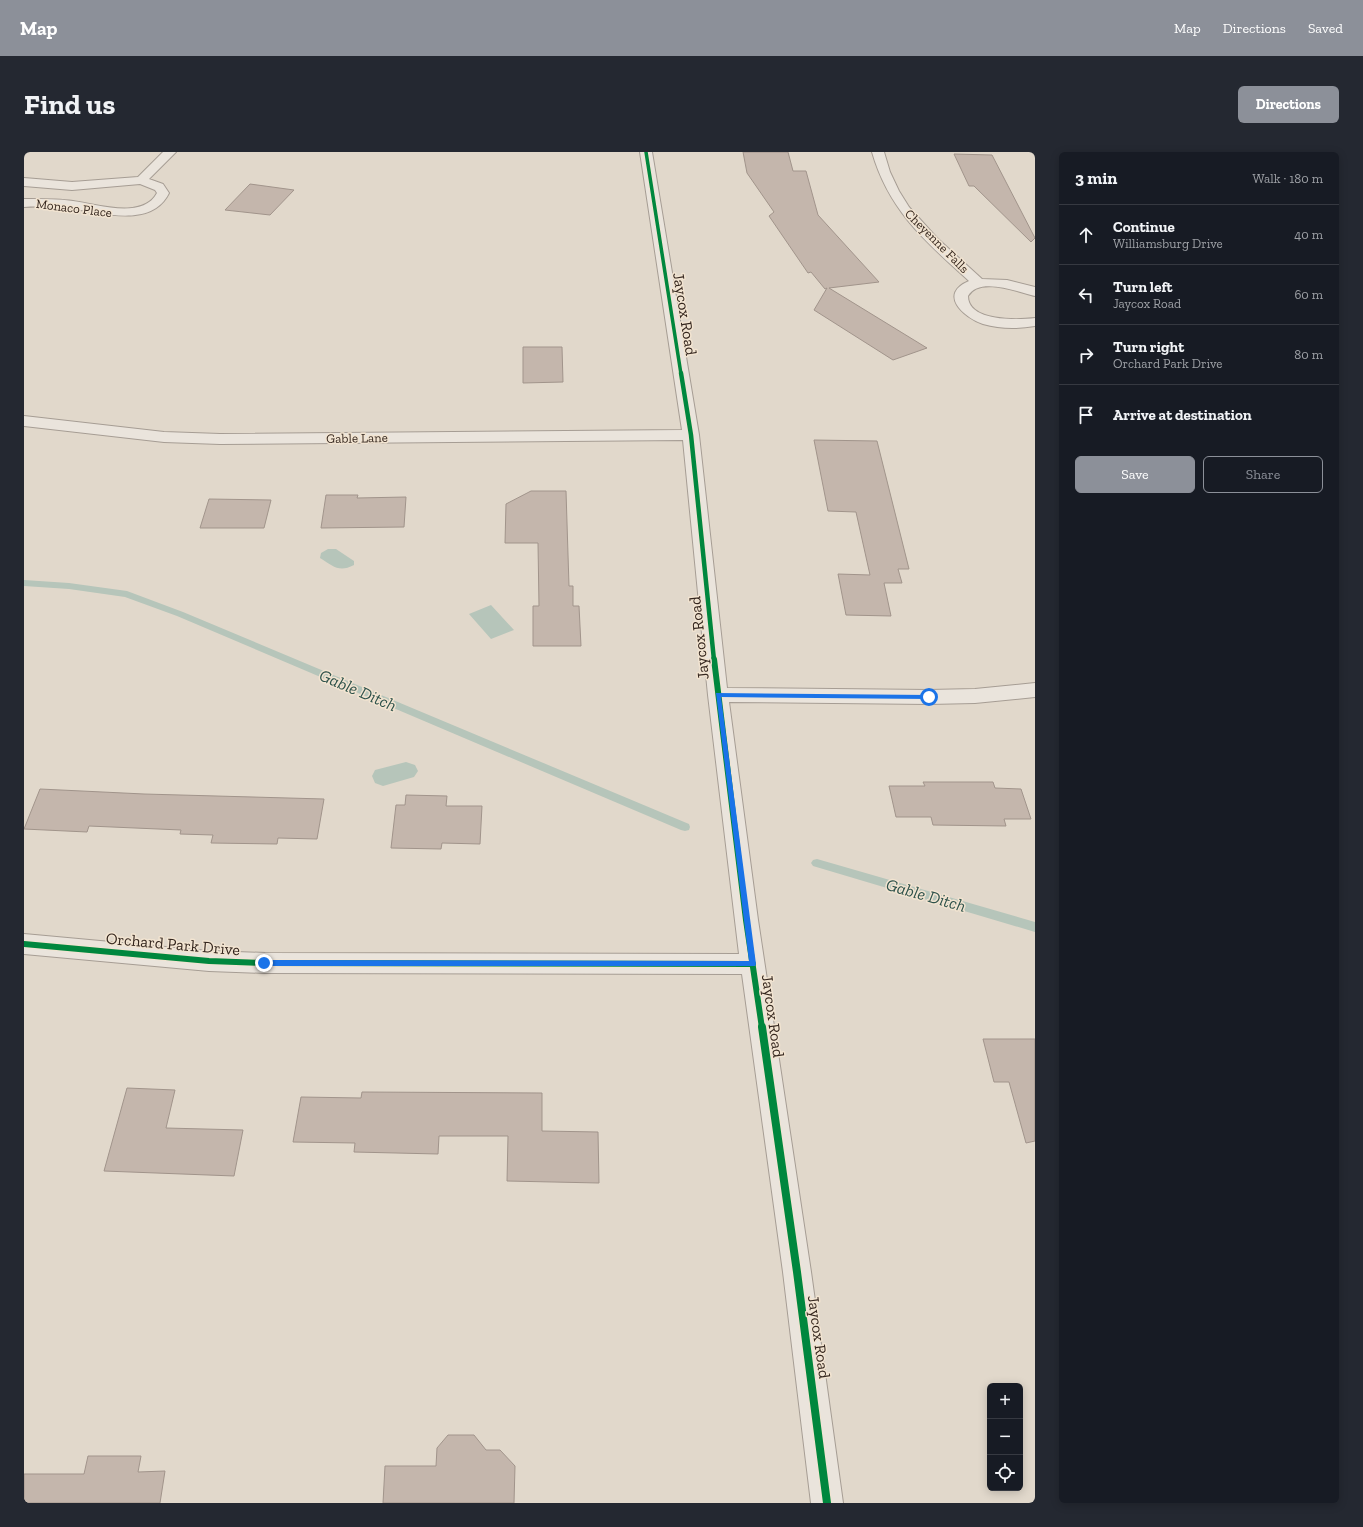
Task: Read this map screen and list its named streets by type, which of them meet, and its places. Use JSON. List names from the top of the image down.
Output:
{
  "streets": {
    "street": [
      "Monaco Place",
      "Cheyenne Falls",
      "Jaycox Road",
      "Gable Lane",
      "Orchard Park Drive"
    ]
  },
  "crossings": [
    ["Jaycox Road", "Gable Lane"],
    ["Jaycox Road", "Orchard Park Drive"]
  ],
  "water": ["Gable Ditch"],
  "page": {
    "header": "Map",
    "nav": ["Map", "Directions", "Saved"],
    "buttons": [
      "Directions",
      ["Save", "Share"]
    ],
    "title": "Find us",
    "heading": ["3 min", "Walk · 180 m"],
    "list": [
      ["Continue", "Williamsburg Drive", "40 m"],
      ["Turn left", "Jaycox Road", "60 m"],
      ["Turn right", "Orchard Park Drive", "80 m"],
      "Arrive at destination"
    ],
    "map_buttons": ["+", "−"]
  }
}
